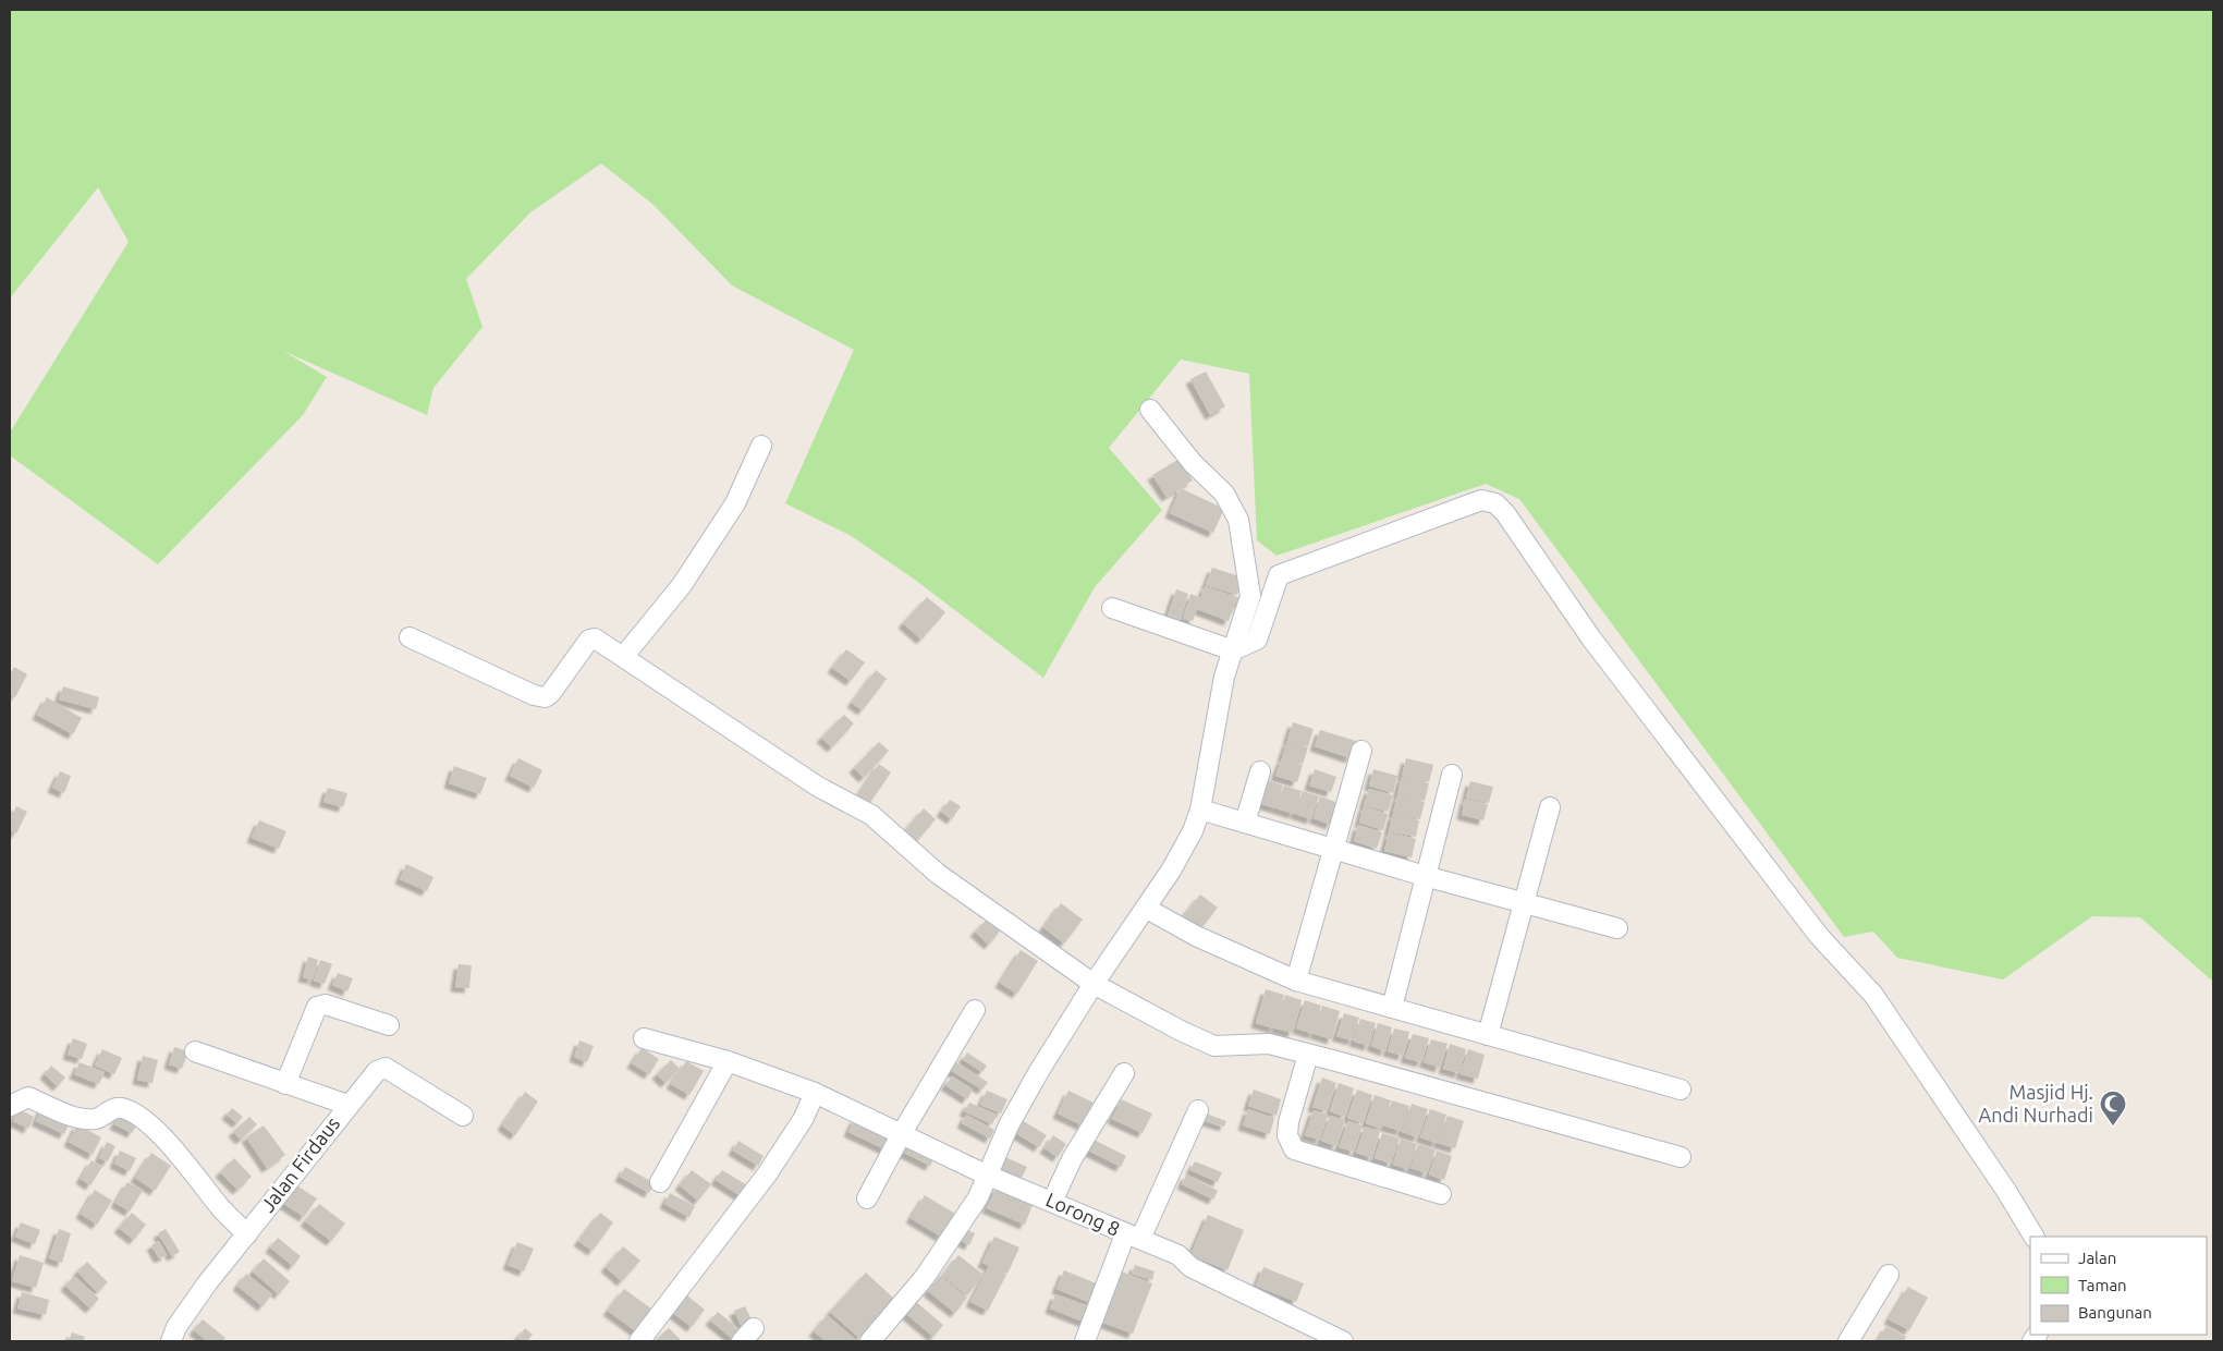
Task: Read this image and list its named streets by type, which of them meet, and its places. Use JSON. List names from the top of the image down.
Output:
{
  "streets": {
    "street": ["Jalan Firdaus", "Lorong 8"]
  },
  "places": {
    "mosque": ["Masjid Hj. Andi Nurhadi"]
  },
  "legend": ["Jalan", "Taman", "Bangunan"]
}
